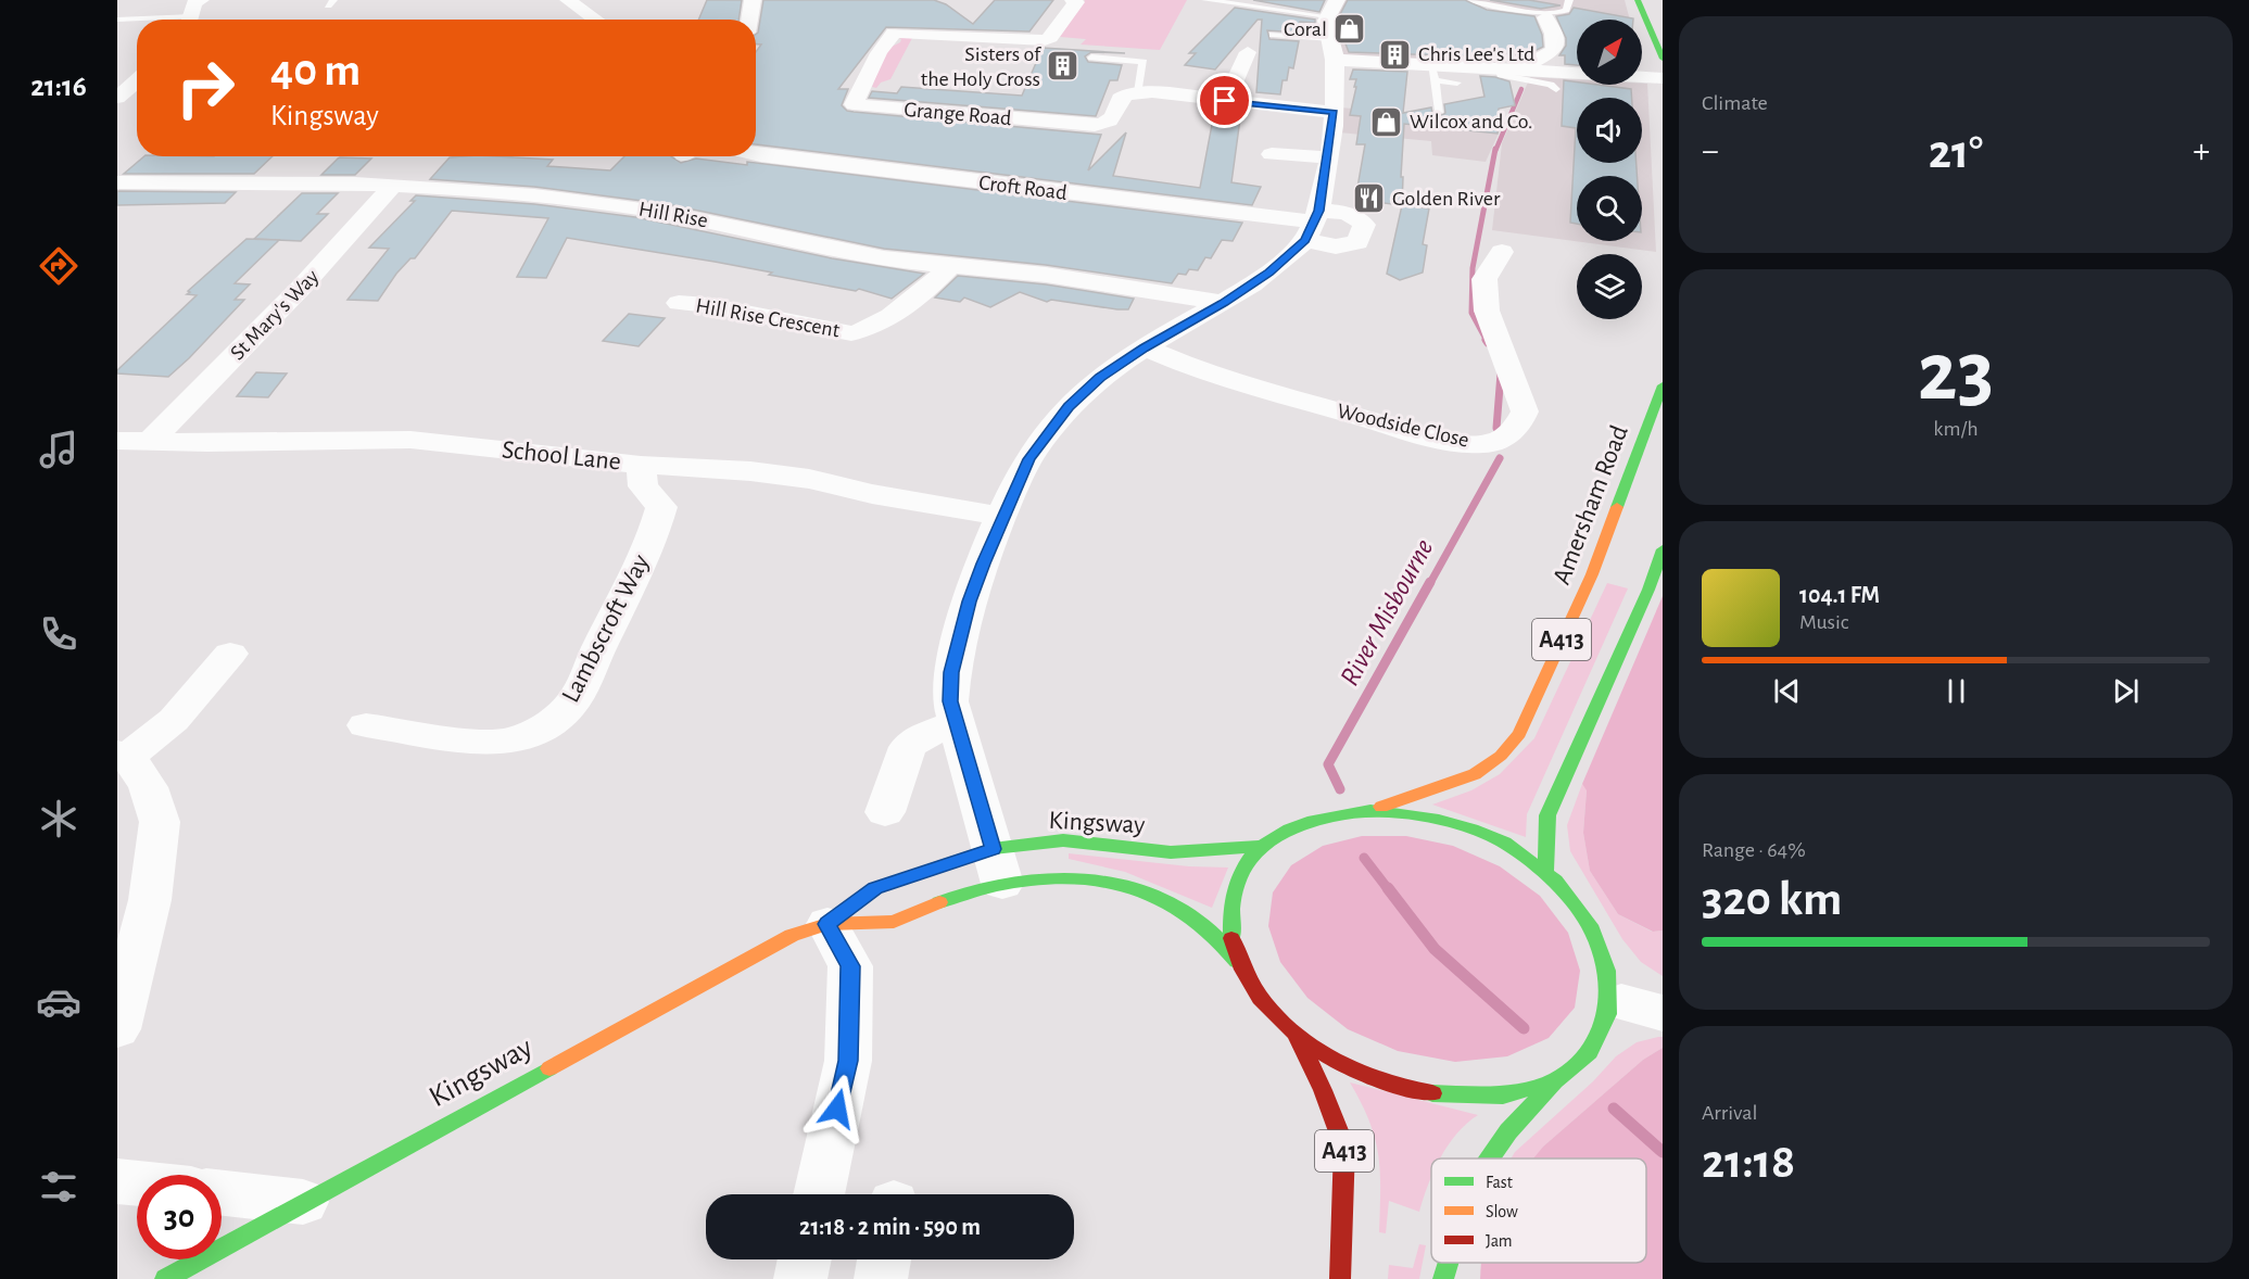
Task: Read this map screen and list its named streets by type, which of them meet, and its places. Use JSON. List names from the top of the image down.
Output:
{
  "streets": {
    "main road": ["Amersham Road", "A413", "Kingsway"],
    "street": [
      "Grange Road",
      "Croft Road",
      "Hill Rise",
      "St Mary's Way",
      "Hill Rise Crescent",
      "Woodside Close",
      "School Lane",
      "Lambscroft Way"
    ]
  },
  "crossings": [
    ["Hill Rise", "St Mary's Way"],
    ["Hill Rise", "Hill Rise Crescent"],
    ["St Mary's Way", "School Lane"],
    ["School Lane", "Lambscroft Way"]
  ],
  "water": ["River Misbourne"],
  "places": {
    "shop": ["Coral", "Wilcox and Co."],
    "building": ["Chris Lee's Ltd", "Sisters of the Holy Cross"],
    "restaurant": ["Golden River"]
  },
  "legend": ["Fast", "Slow", "Jam"],
  "north": "top right",
  "page": {
    "tabs": "21:16",
    "tile": [
      "Climate",
      ["23", "km/h"],
      ["Range · 64%", "320 km"],
      ["Arrival", "21:18"]
    ],
    "turn": ["40 m", "Kingsway"],
    "heat": ["−", "21°", "+"],
    "song": ["104.1 FM", "Music"],
    "limit": "30",
    "trip": "21:18 · 2 min · 590 m"
  }
}
